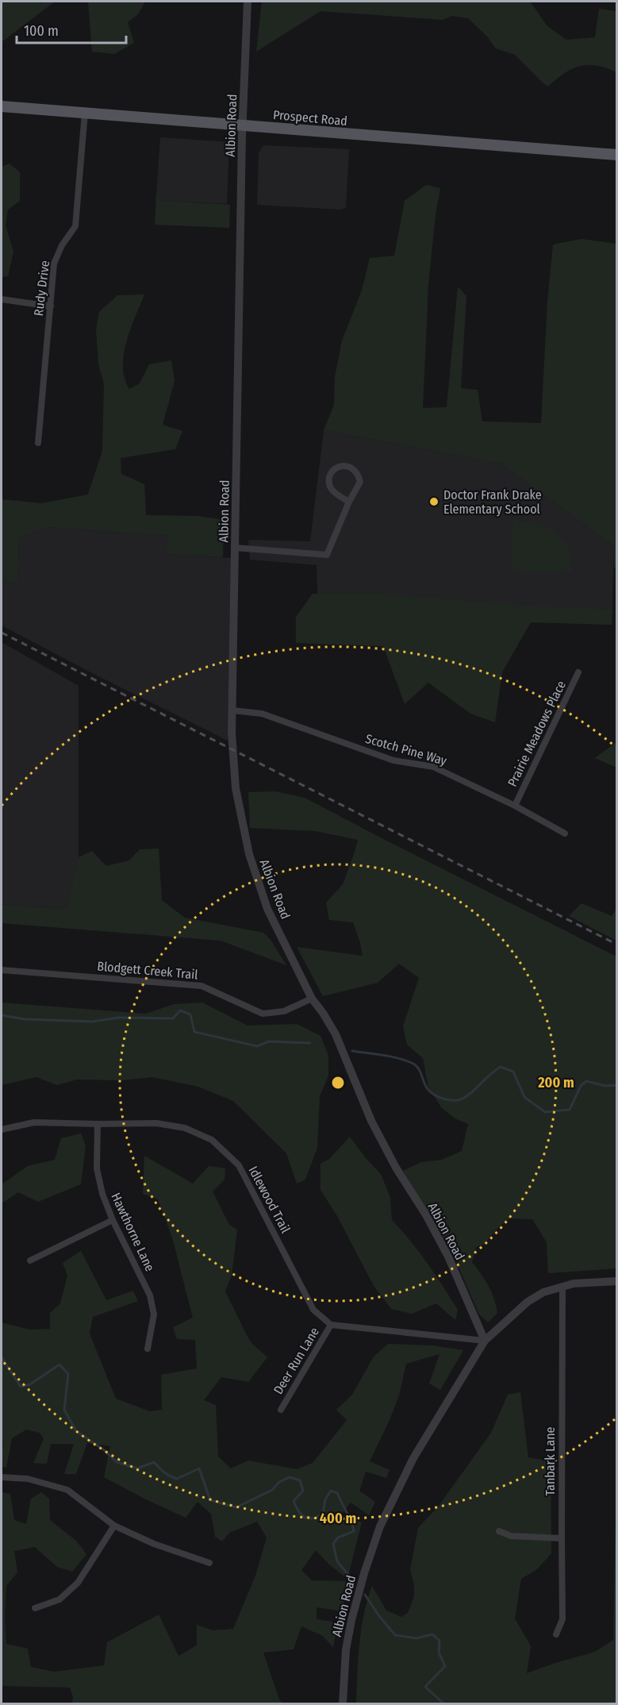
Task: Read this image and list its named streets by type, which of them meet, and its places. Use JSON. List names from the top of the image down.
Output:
{
  "streets": {
    "main road": ["Prospect Road"],
    "street": [
      "Albion Road",
      "Rudy Drive",
      "Prairie Meadows Place",
      "Scotch Pine Way",
      "Blodgett Creek Trail",
      "Idlewood Trail",
      "Hawthorne Lane",
      "Deer Run Lane",
      "Tanbark Lane"
    ]
  },
  "crossings": [
    ["Prospect Road", "Albion Road"],
    ["Prospect Road", "Rudy Drive"],
    ["Albion Road", "Scotch Pine Way"],
    ["Albion Road", "Blodgett Creek Trail"],
    ["Prairie Meadows Place", "Scotch Pine Way"],
    ["Idlewood Trail", "Hawthorne Lane"],
    ["Idlewood Trail", "Deer Run Lane"]
  ],
  "places": ["Doctor Frank Drake Elementary School"],
  "scale_bar": "100 m",
  "rings": ["200 m", "400 m"]
}
